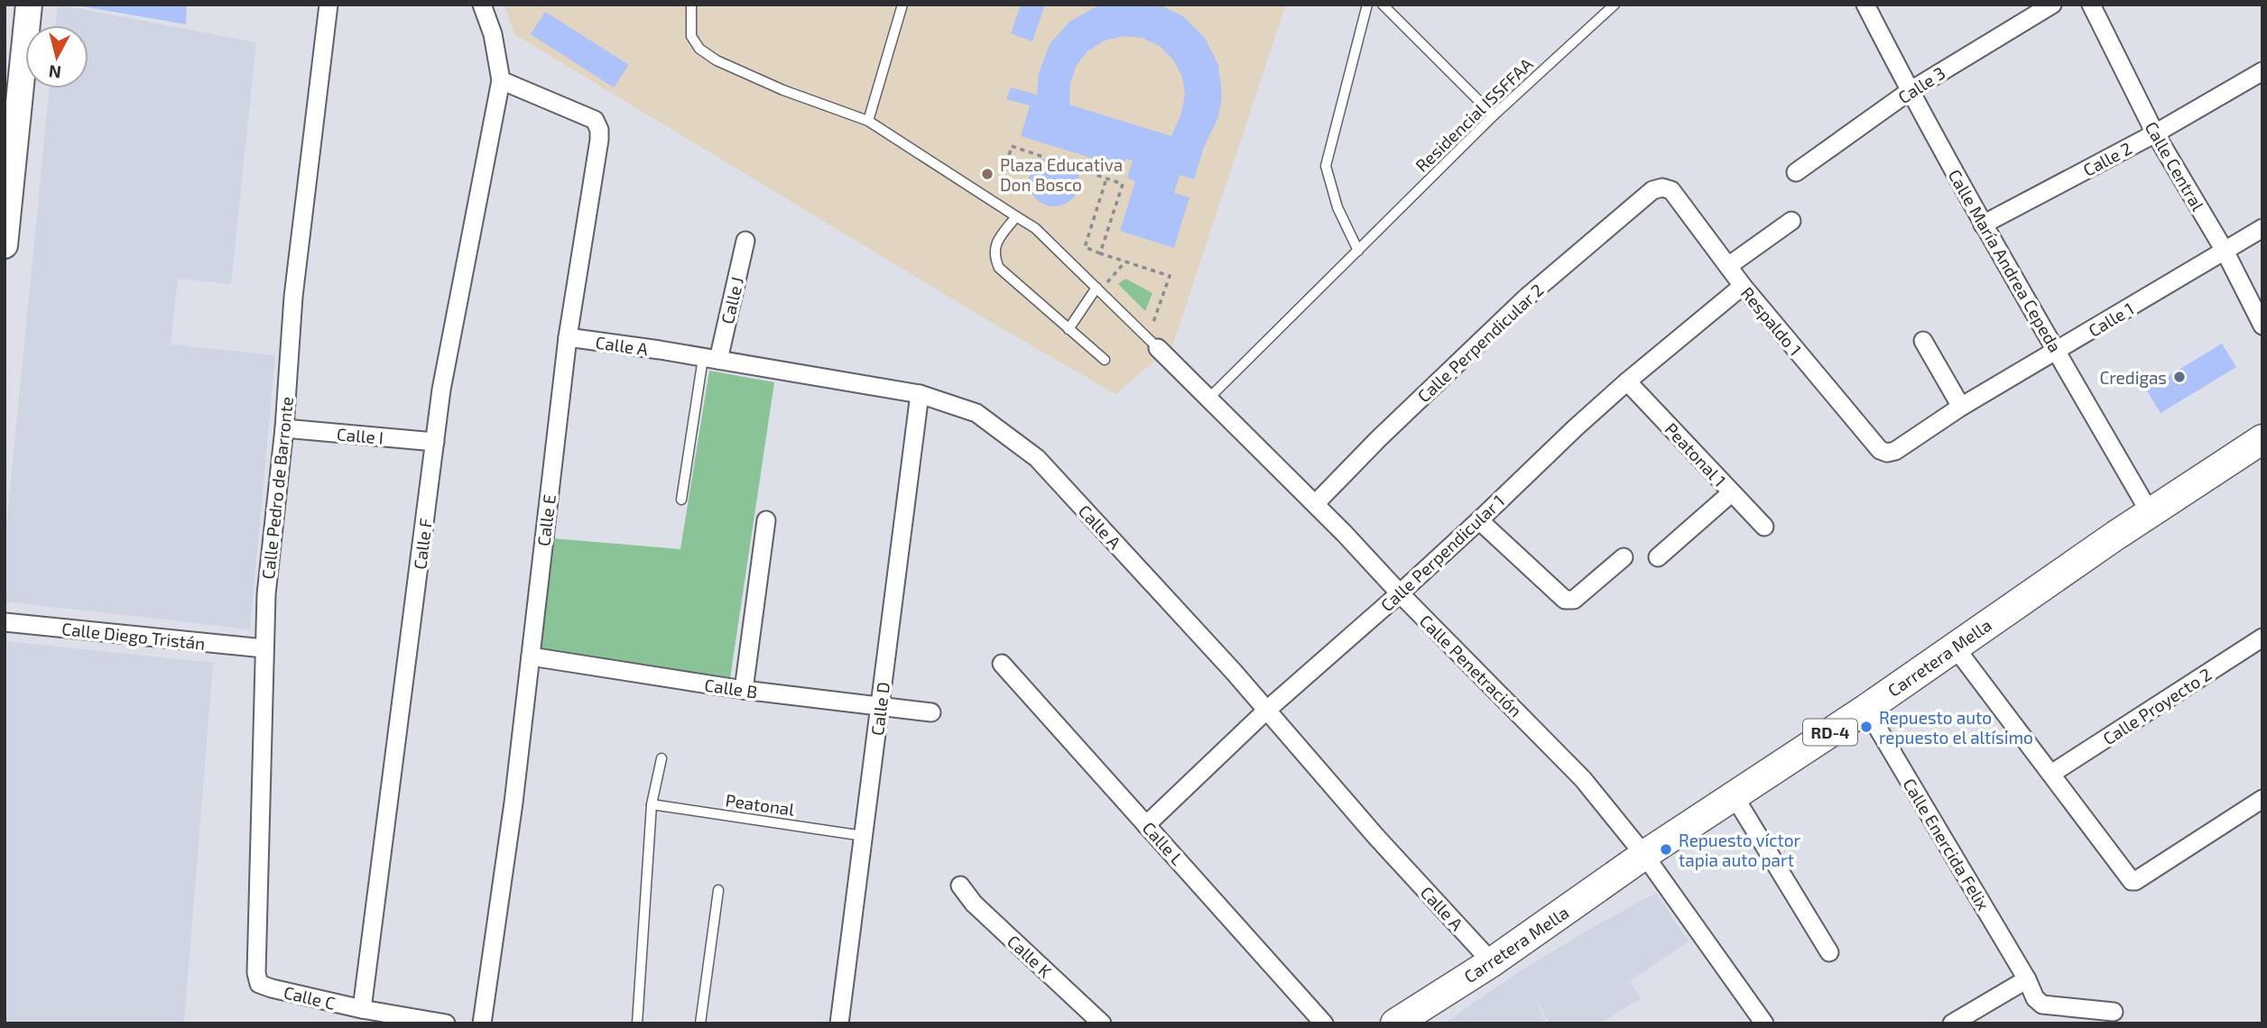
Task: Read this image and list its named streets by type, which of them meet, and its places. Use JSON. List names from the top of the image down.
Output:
{
  "streets": {
    "main road": ["Carretera Mella", "RD-4"],
    "street": [
      "Calle 3",
      "Calle 2",
      "Calle Central",
      "Calle María Andrea Cepeda",
      "Calle J",
      "Calle 1",
      "Respaldo 1",
      "Calle Perpendicular 2",
      "Calle A",
      "Calle I",
      "Peatonal 1",
      "Calle Pedro de Barronte",
      "Calle E",
      "Calle F",
      "Calle Perpendicular 1",
      "Calle Diego Tristán",
      "Calle Penetración",
      "Calle B",
      "Calle Proyecto 2",
      "Calle D",
      "Calle L",
      "Calle Enercida Felix",
      "Calle K",
      "Calle C"
    ],
    "lane": ["Residencial ISSFFAA", "Peatonal"]
  },
  "crossings": [
    ["Calle 3", "Calle María Andrea Cepeda"],
    ["Residencial ISSFFAA", "Calle Penetración"],
    ["Calle 2", "Calle Central"],
    ["Calle 2", "Calle María Andrea Cepeda"],
    ["Calle Central", "Calle 1"],
    ["Calle María Andrea Cepeda", "Calle 1"],
    ["Calle María Andrea Cepeda", "Carretera Mella"],
    ["Calle J", "Calle A"],
    ["Calle 1", "Respaldo 1"],
    ["Respaldo 1", "Calle Perpendicular 2"],
    ["Respaldo 1", "Calle Perpendicular 1"],
    ["Calle Perpendicular 2", "Calle Penetración"],
    ["Calle A", "Calle E"],
    ["Calle A", "Calle Perpendicular 1"],
    ["Calle A", "Carretera Mella"],
    ["Calle A", "Calle D"],
    ["Calle I", "Calle Pedro de Barronte"],
    ["Calle I", "Calle F"],
    ["Peatonal 1", "Calle Perpendicular 1"],
    ["Calle Pedro de Barronte", "Calle Diego Tristán"],
    ["Calle Pedro de Barronte", "Calle C"],
    ["Calle E", "Calle F"],
    ["Calle E", "Calle B"],
    ["Calle F", "Calle C"],
    ["Calle Perpendicular 1", "Calle Penetración"],
    ["Calle Perpendicular 1", "Calle L"],
    ["Carretera Mella", "Calle Penetración"],
    ["Carretera Mella", "Calle Enercida Felix"],
    ["Calle B", "Calle D"],
    ["Calle D", "Peatonal"]
  ],
  "places": [
    "Plaza Educativa Don Bosco",
    "Credigas",
    "Repuesto auto repuesto el altísimo",
    "Repuesto víctor tapia auto part"
  ],
  "north": "bottom"
}
